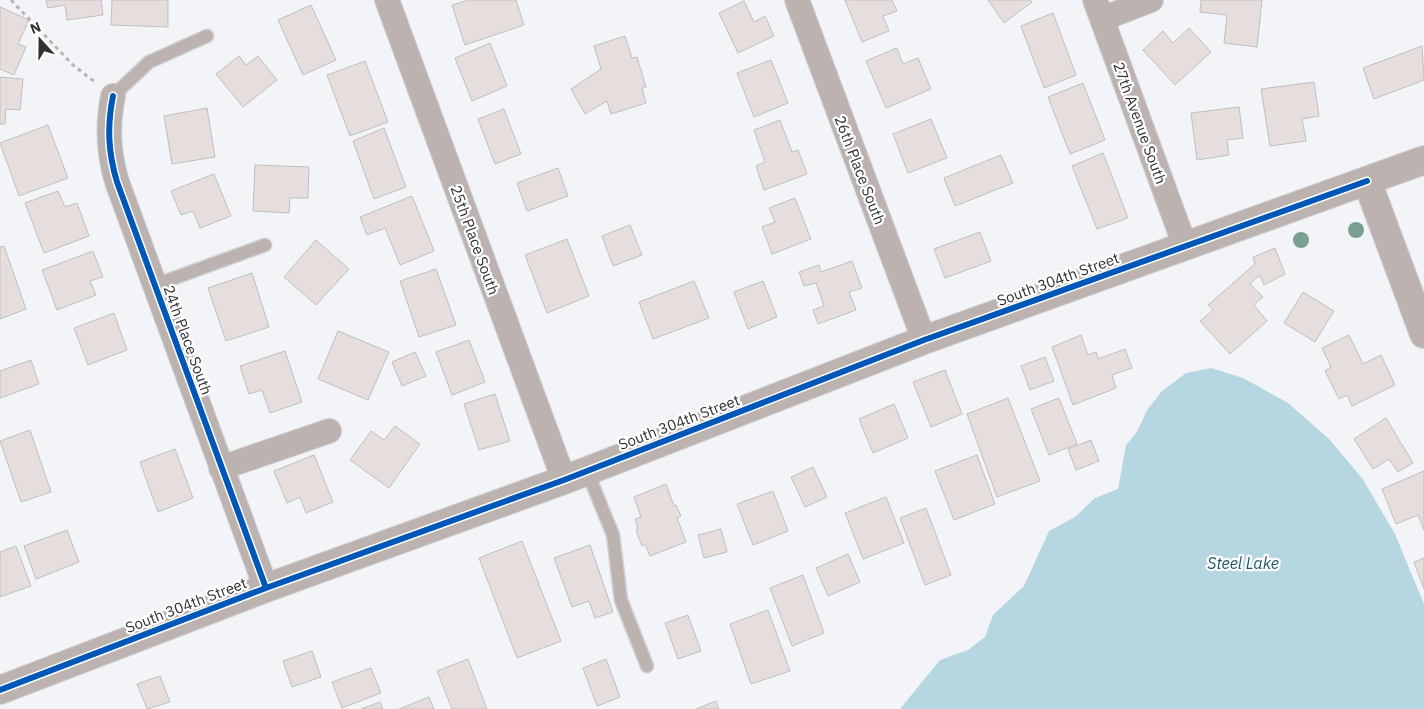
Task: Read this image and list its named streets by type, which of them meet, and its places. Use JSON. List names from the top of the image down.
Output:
{
  "streets": {
    "street": [
      "27th Avenue South",
      "26th Place South",
      "25th Place South",
      "South 304th Street",
      "24th Place South"
    ]
  },
  "crossings": [
    ["27th Avenue South", "South 304th Street"],
    ["26th Place South", "South 304th Street"],
    ["25th Place South", "South 304th Street"],
    ["South 304th Street", "24th Place South"]
  ],
  "water": ["Steel Lake"],
  "north": "top"
}
